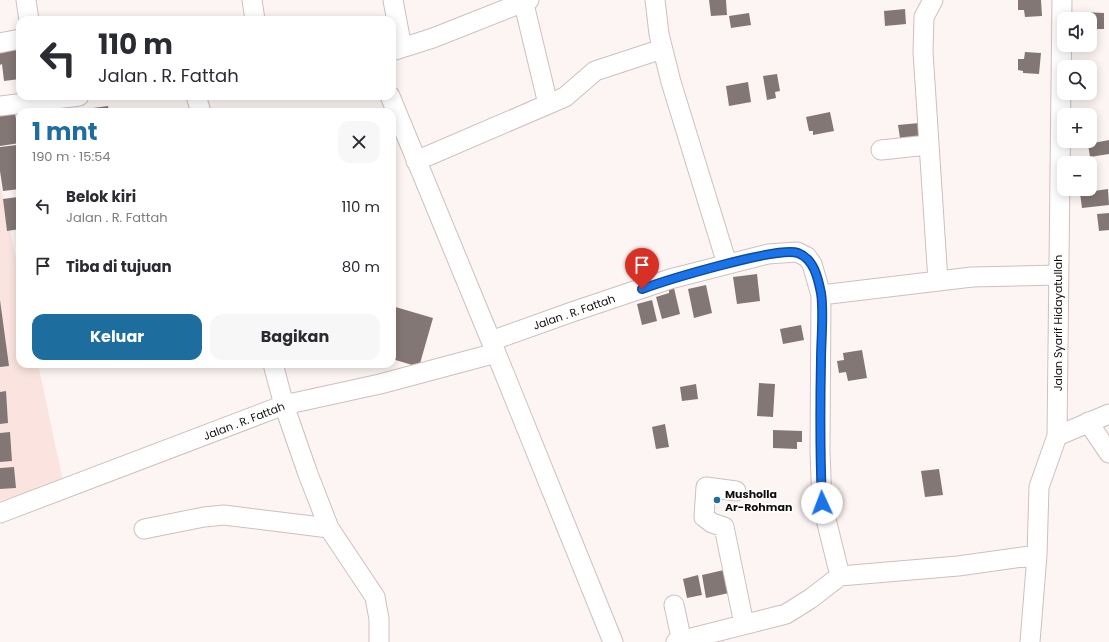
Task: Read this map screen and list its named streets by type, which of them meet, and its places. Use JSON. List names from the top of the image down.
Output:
{
  "streets": {
    "street": ["Jalan . R. Fattah", "Jalan Syarif Hidayatullah"]
  },
  "places": ["Musholla Ar-Rohman"],
  "page": {
    "map_buttons": ["+", "−"],
    "turn": ["110 m", "Jalan . R. Fattah"],
    "heading": ["1 mnt", "190 m · 15:54"],
    "list": [
      {
        "name": "Belok kiri",
        "note": "Jalan . R. Fattah",
        "value": "110 m"
      },
      {
        "name": "Tiba di tujuan",
        "value": "80 m"
      }
    ],
    "buttons": ["Keluar", "Bagikan"]
  }
}
